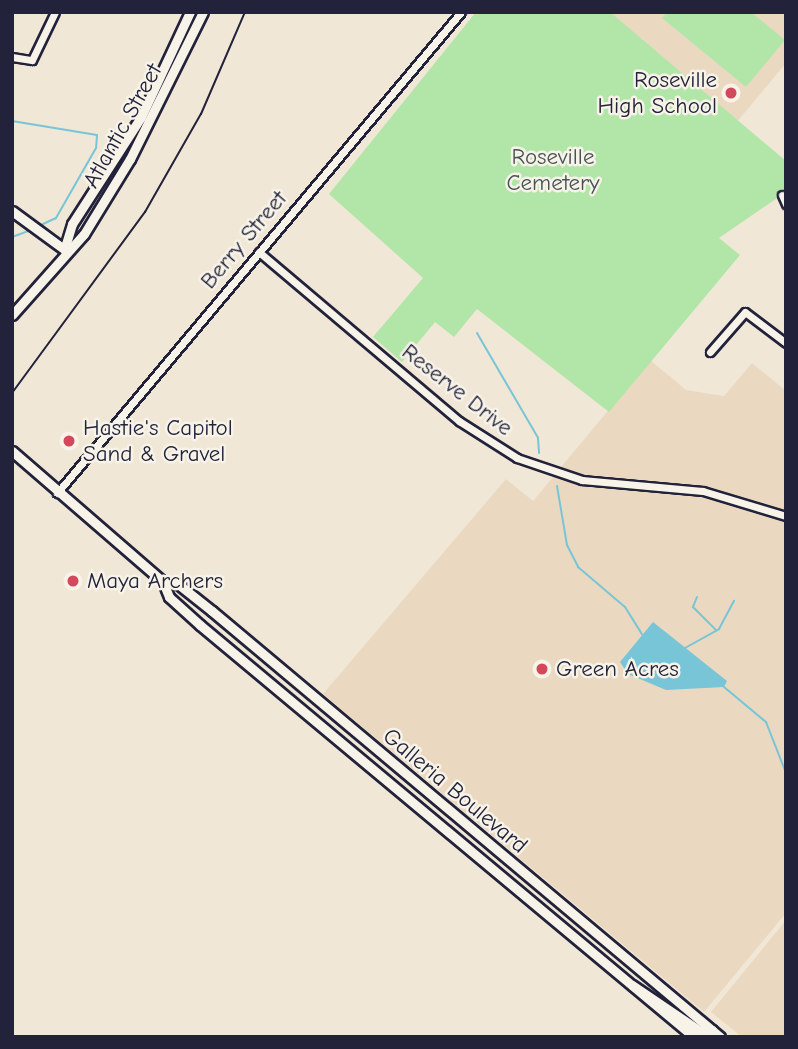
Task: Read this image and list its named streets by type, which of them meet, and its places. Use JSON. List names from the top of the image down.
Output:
{
  "streets": {
    "main road": ["Atlantic Street", "Galleria Boulevard"],
    "street": ["Berry Street", "Reserve Drive"]
  },
  "crossings": [
    ["Berry Street", "Reserve Drive"],
    ["Berry Street", "Galleria Boulevard"]
  ],
  "parks": ["Roseville Cemetery"],
  "places": [
    "Roseville High School",
    "Hastie's Capitol Sand & Gravel",
    "Maya Archers",
    "Green Acres"
  ]
}
